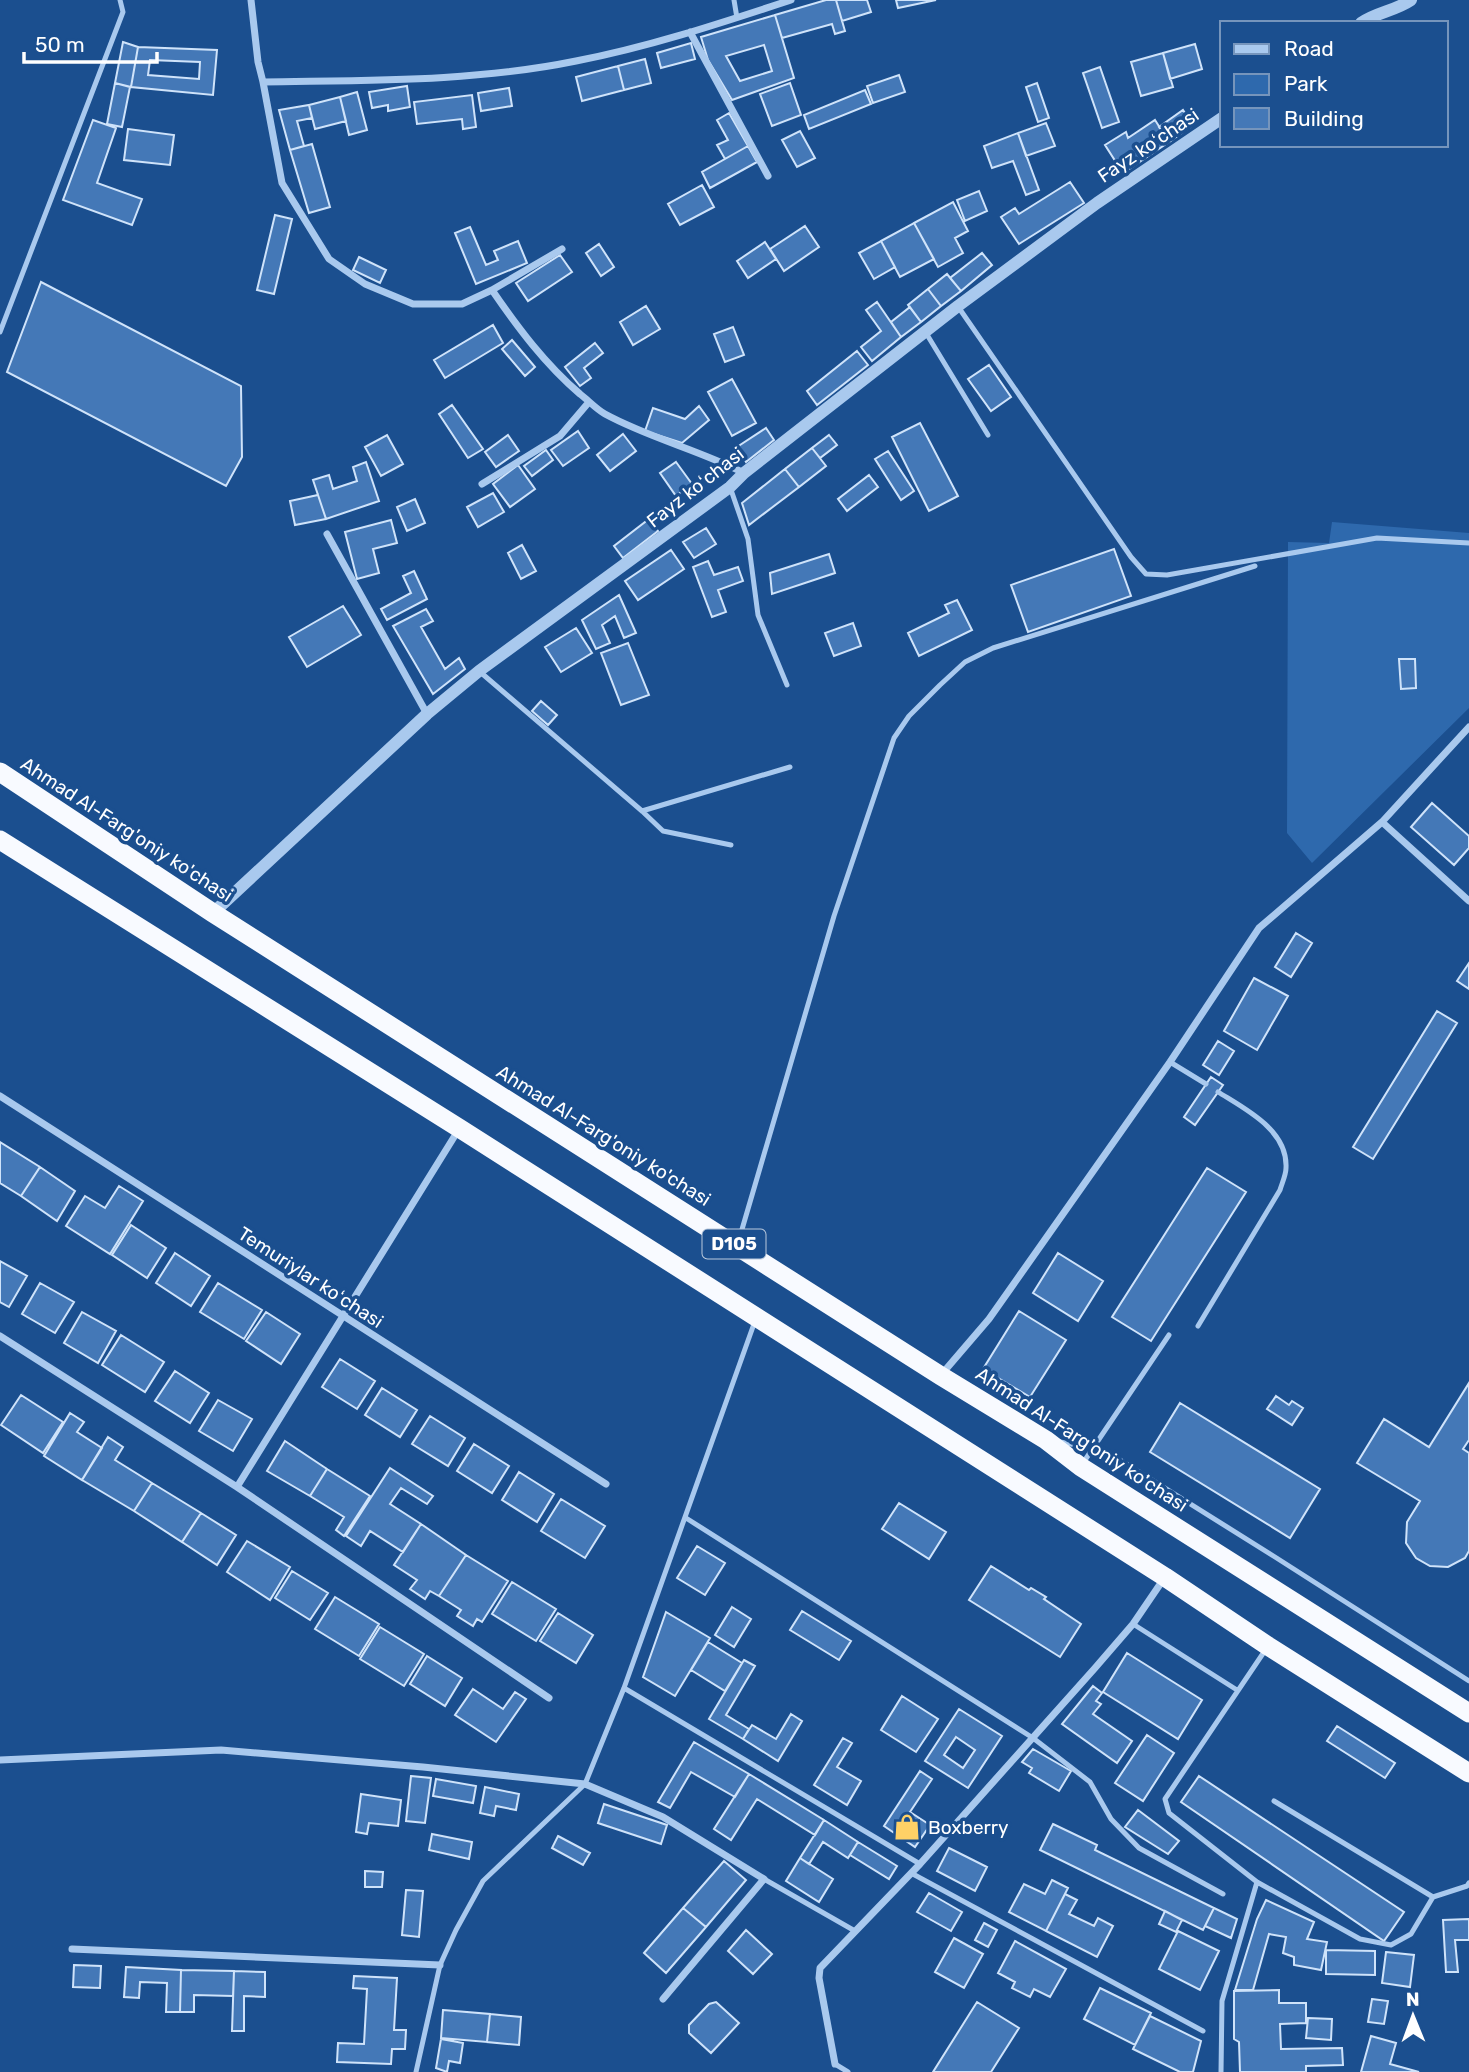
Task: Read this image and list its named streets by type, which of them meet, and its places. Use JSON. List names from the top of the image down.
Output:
{
  "streets": {
    "highway": ["Ahmad Al-Farg'oniy ko'chasi", "D105"],
    "street": ["Fayz koʻchasi", "Temuriylar koʻchasi"]
  },
  "crossings": [
    ["Fayz koʻchasi", "Ahmad Al-Farg'oniy ko'chasi"]
  ],
  "places": {
    "shop": ["Boxberry"]
  },
  "legend": ["Road", "Park", "Building"],
  "scale_bar": "50 m",
  "north": "top"
}
